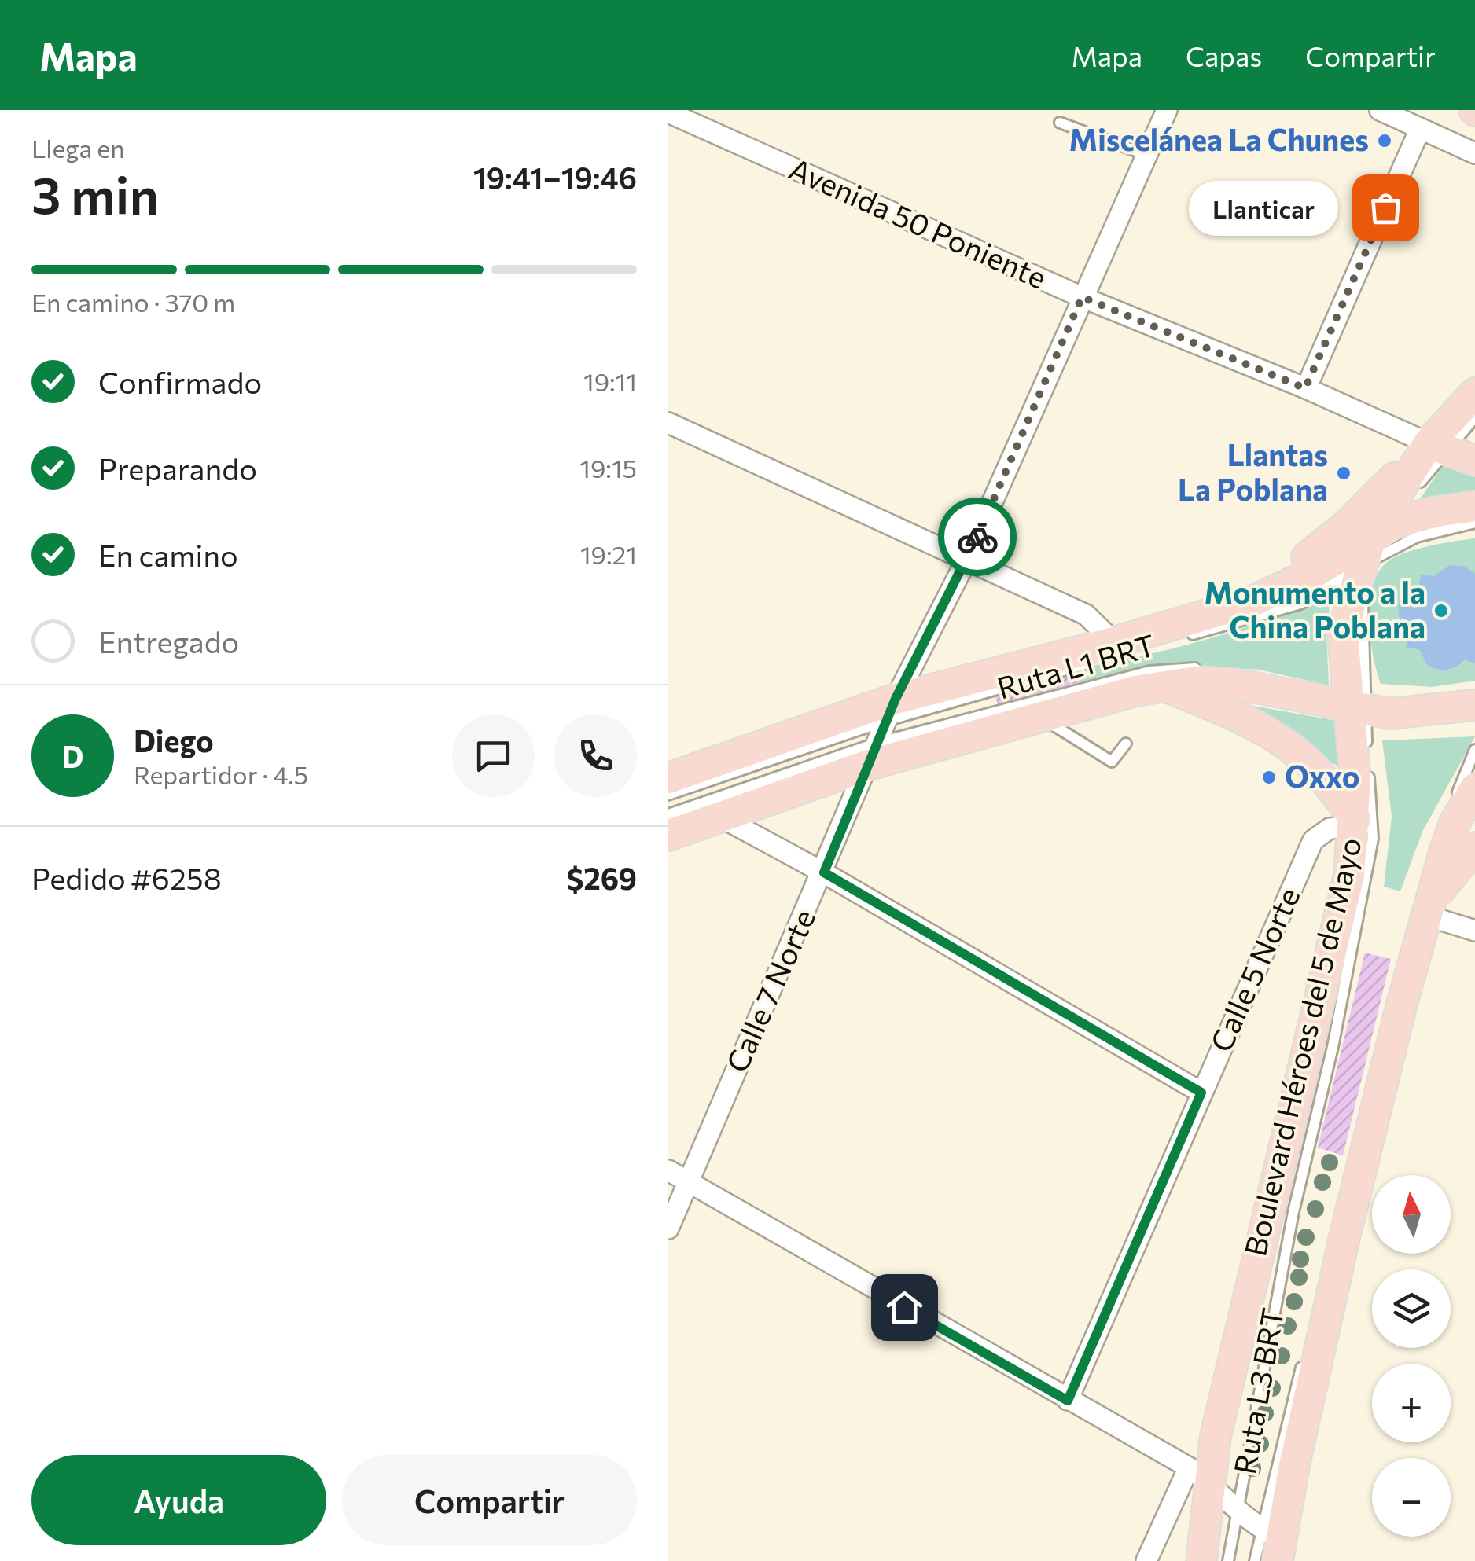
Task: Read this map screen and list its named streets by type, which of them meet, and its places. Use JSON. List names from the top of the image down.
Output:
{
  "streets": {
    "main road": ["Boulevard Héroes del 5 de Mayo"],
    "street": ["Avenida 50 Poniente", "Calle 5 Norte", "Calle 7 Norte"],
    "lane": ["Ruta L1 BRT", "Ruta L3 BRT"]
  },
  "crossings": [
    ["Avenida 50 Poniente", "Calle 7 Norte"],
    ["Ruta L1 BRT", "Calle 7 Norte"],
    ["Ruta L1 BRT", "Boulevard Héroes del 5 de Mayo"],
    ["Calle 5 Norte", "Boulevard Héroes del 5 de Mayo"]
  ],
  "places": [
    "Miscelánea La Chunes",
    "Llanticar",
    "Llantas La Poblana",
    "Monumento a la China Poblana",
    "Oxxo"
  ],
  "north": "top",
  "page": {
    "header": "Mapa",
    "nav": ["Mapa", "Capas", "Compartir"],
    "heading": ["3 min", "Llega en", "19:41–19:46"],
    "panel": [
      "Diego",
      "Repartidor · 4.5",
      "Pedido #6258",
      "$269"
    ],
    "bubble": "Llanticar",
    "bar": "En camino · 370 m",
    "list": [
      ["Confirmado", "19:11"],
      ["Preparando", "19:15"],
      ["En camino", "19:21"],
      "Entregado"
    ],
    "round": "D",
    "map_buttons": ["+", "−"],
    "buttons": ["Ayuda", "Compartir"]
  }
}
